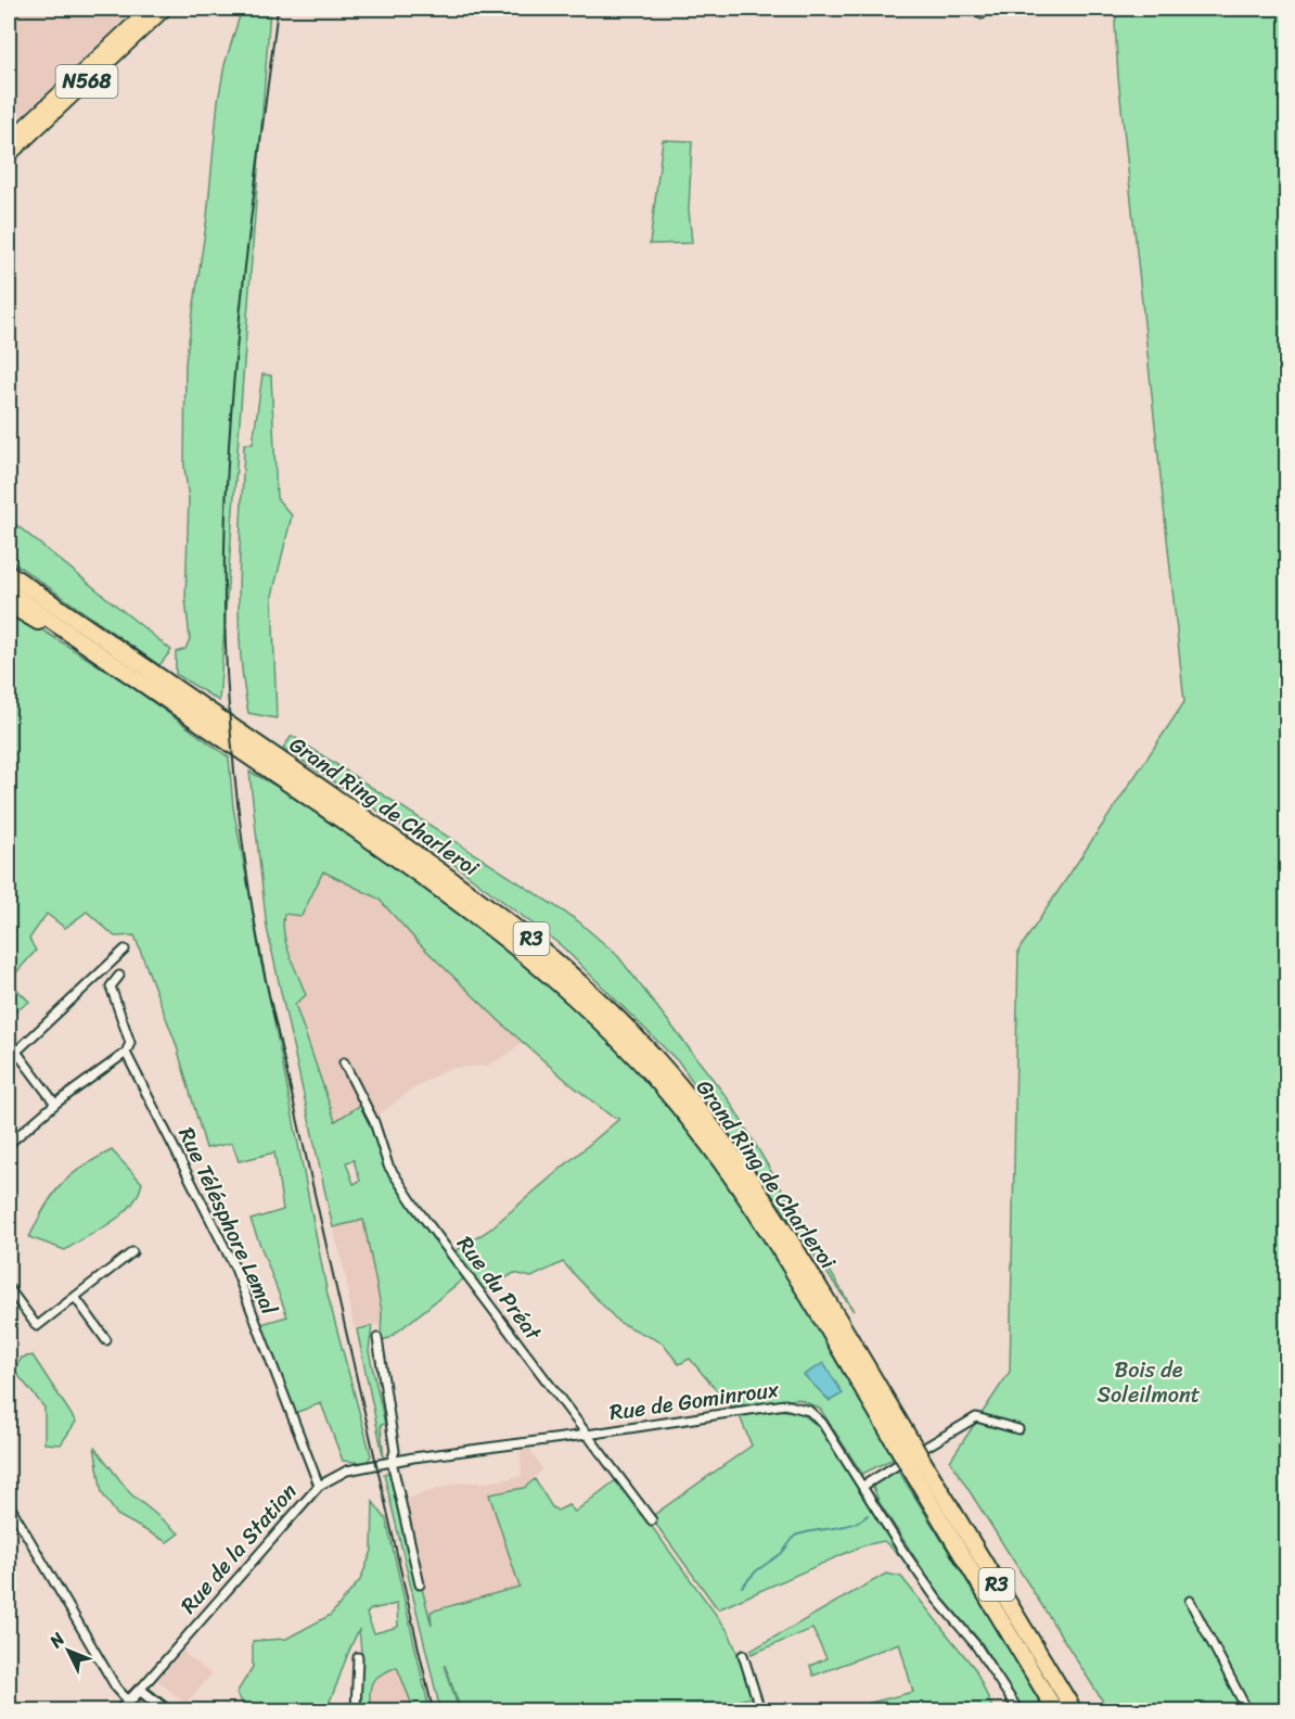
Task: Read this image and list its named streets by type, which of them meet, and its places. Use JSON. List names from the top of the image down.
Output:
{
  "streets": {
    "highway": ["N568", "Grand Ring de Charleroi", "R3"],
    "street": [
      "Rue Télésphore Lemal",
      "Rue du Préat",
      "Rue de Gominroux",
      "Rue de la Station"
    ]
  },
  "crossings": [
    ["Rue Télésphore Lemal", "Rue de la Station"],
    ["Rue du Préat", "Rue de Gominroux"],
    ["Rue de Gominroux", "Rue de la Station"]
  ],
  "parks": ["Bois de Soleilmont"],
  "north": "top left"
}
